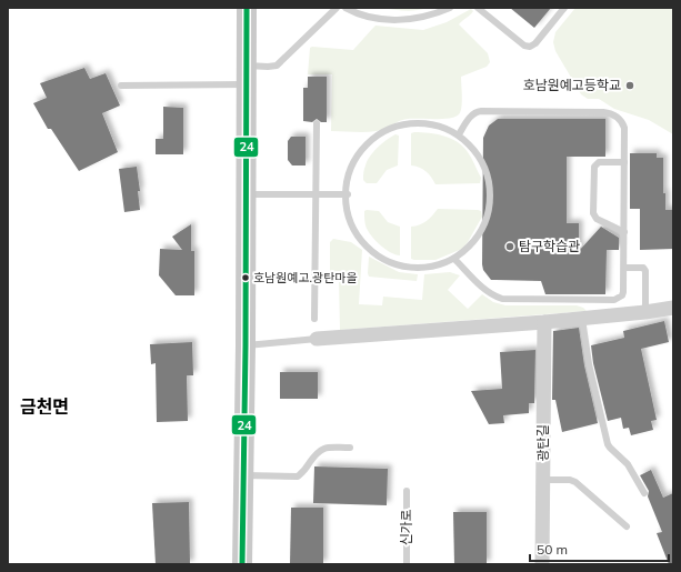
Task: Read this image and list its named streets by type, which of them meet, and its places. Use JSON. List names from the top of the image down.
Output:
{
  "streets": {
    "street": ["광탄길"],
    "lane": ["신가로"]
  },
  "districts": ["금천면"],
  "places": ["호남원예고등학교", "탐구학습관", "호남원예고.광탄마을"],
  "lines": ["transit line 24"],
  "scale_bar": "50 m"
}
